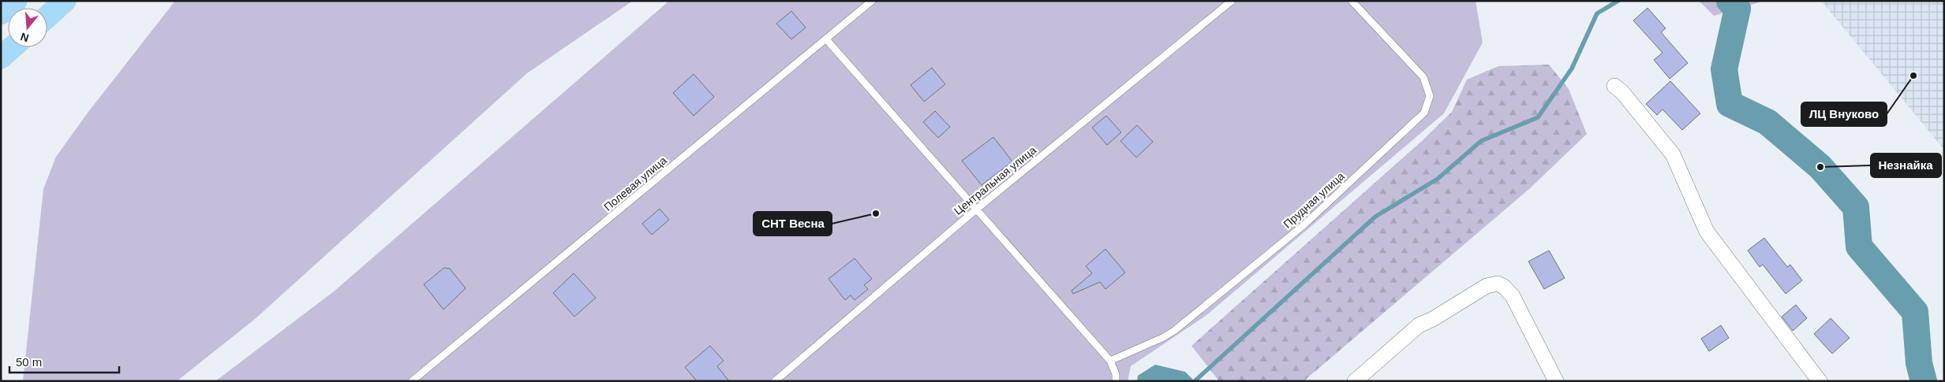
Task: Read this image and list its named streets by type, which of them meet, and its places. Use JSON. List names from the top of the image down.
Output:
{
  "streets": {
    "lane": ["Центральная улица", "Полевая улица", "Прудная улица"]
  },
  "places": ["ЛЦ Внуково", "Незнайка", "СНТ Весна"],
  "scale_bar": "50 m",
  "north": "bottom"
}
